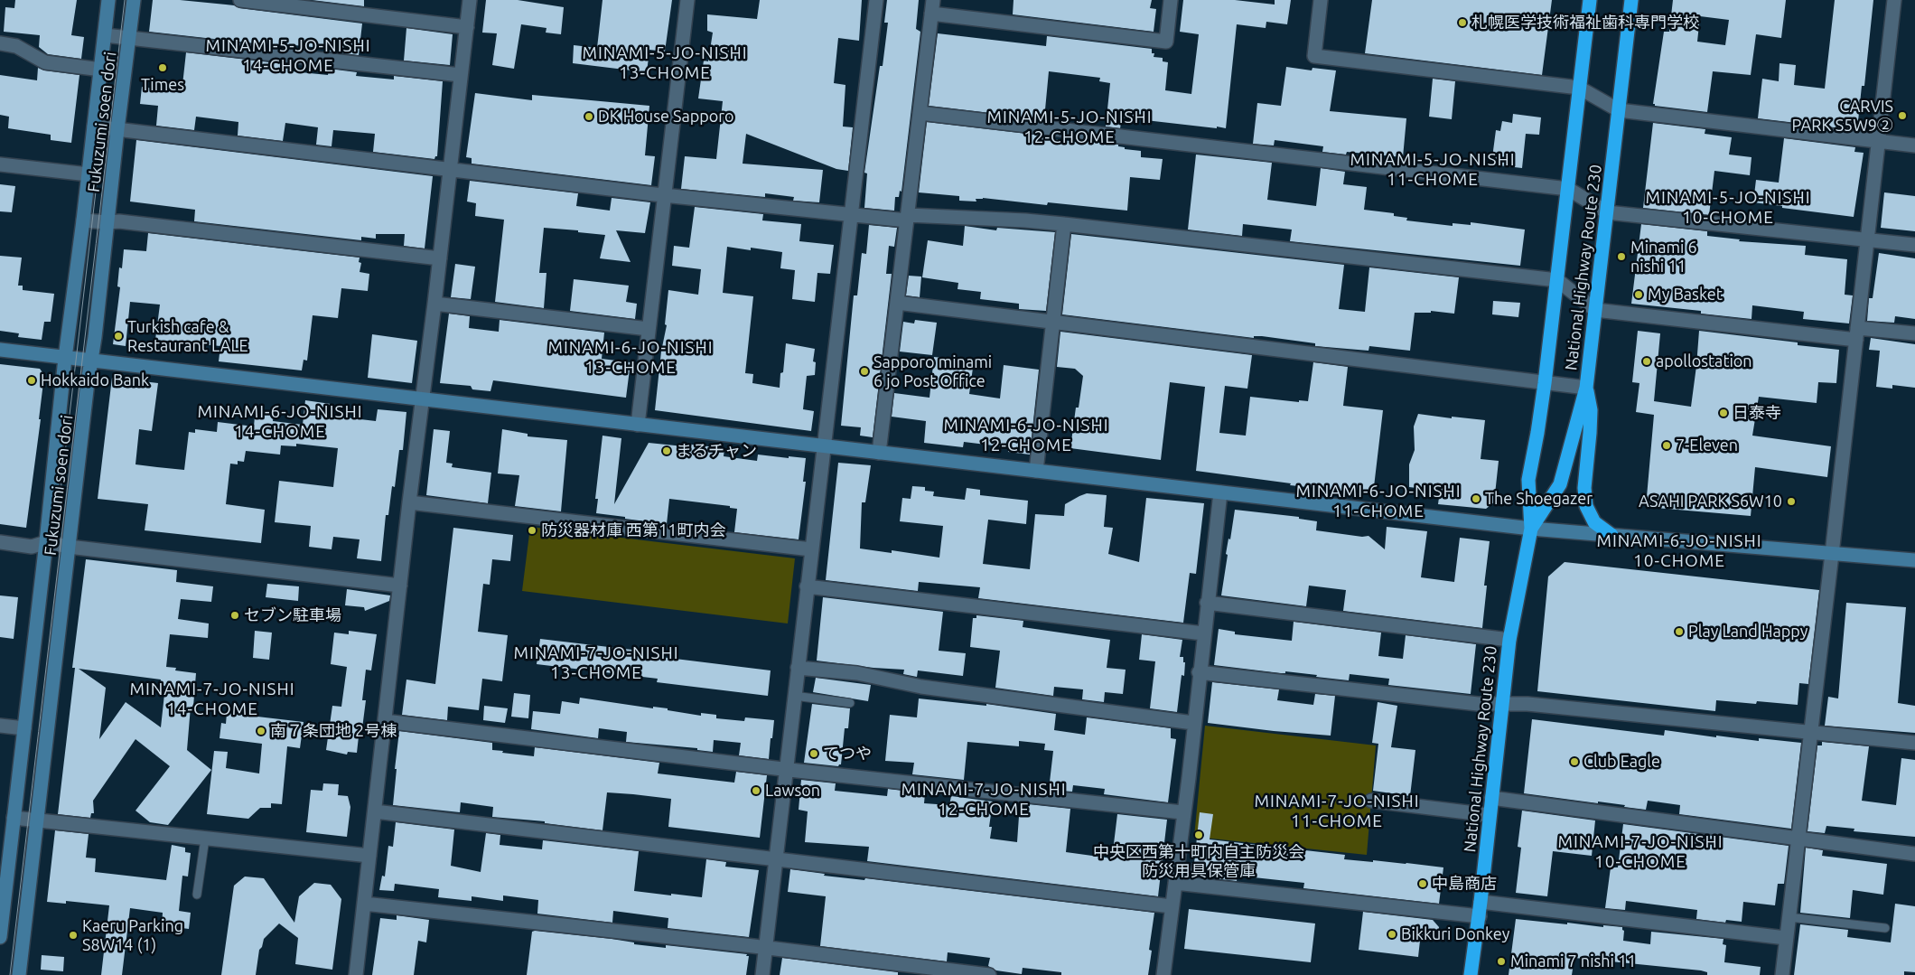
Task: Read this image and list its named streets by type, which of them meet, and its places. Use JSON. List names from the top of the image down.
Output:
{
  "streets": {
    "highway": ["National Highway Route 230"],
    "street": ["Fukuzumi soen dori"]
  },
  "districts": [
    "MINAMI-5-JO-NISHI 14-CHOME",
    "MINAMI-5-JO-NISHI 13-CHOME",
    "MINAMI-5-JO-NISHI 12-CHOME",
    "MINAMI-5-JO-NISHI 11-CHOME",
    "MINAMI-5-JO-NISHI 10-CHOME",
    "MINAMI-6-JO-NISHI 13-CHOME",
    "MINAMI-6-JO-NISHI 14-CHOME",
    "MINAMI-6-JO-NISHI 12-CHOME",
    "MINAMI-6-JO-NISHI 11-CHOME",
    "MINAMI-6-JO-NISHI 10-CHOME",
    "MINAMI-7-JO-NISHI 13-CHOME",
    "MINAMI-7-JO-NISHI 14-CHOME",
    "MINAMI-7-JO-NISHI 12-CHOME",
    "MINAMI-7-JO-NISHI 11-CHOME",
    "MINAMI-7-JO-NISHI 10-CHOME"
  ],
  "places": [
    "札幌医学技術福祉歯科専門学校",
    "Times",
    "CARVIS PARK S5W9②",
    "DK House Sapporo",
    "Minami 6 nishi 11",
    "My Basket",
    "Turkish cafe & Restaurant LALE",
    "apollostation",
    "Sapporo minami 6 jo Post Office",
    "Hokkaido Bank",
    "日泰寺",
    "7-Eleven",
    "まるチャン",
    "The Shoegazer",
    "ASAHI PARK S6W10",
    "防災器材庫 西第11町内会",
    "セブン駐車場",
    "Play Land Happy",
    "南７条団地 2号棟",
    "てつや",
    "Club Eagle",
    "Lawson",
    "中央区西第十町内自主防災会 防災用具保管庫",
    "中島商店",
    "Bikkuri Donkey",
    "Kaeru Parking S8W14 (1)",
    "Minami 7 nishi 11"
  ]
}
